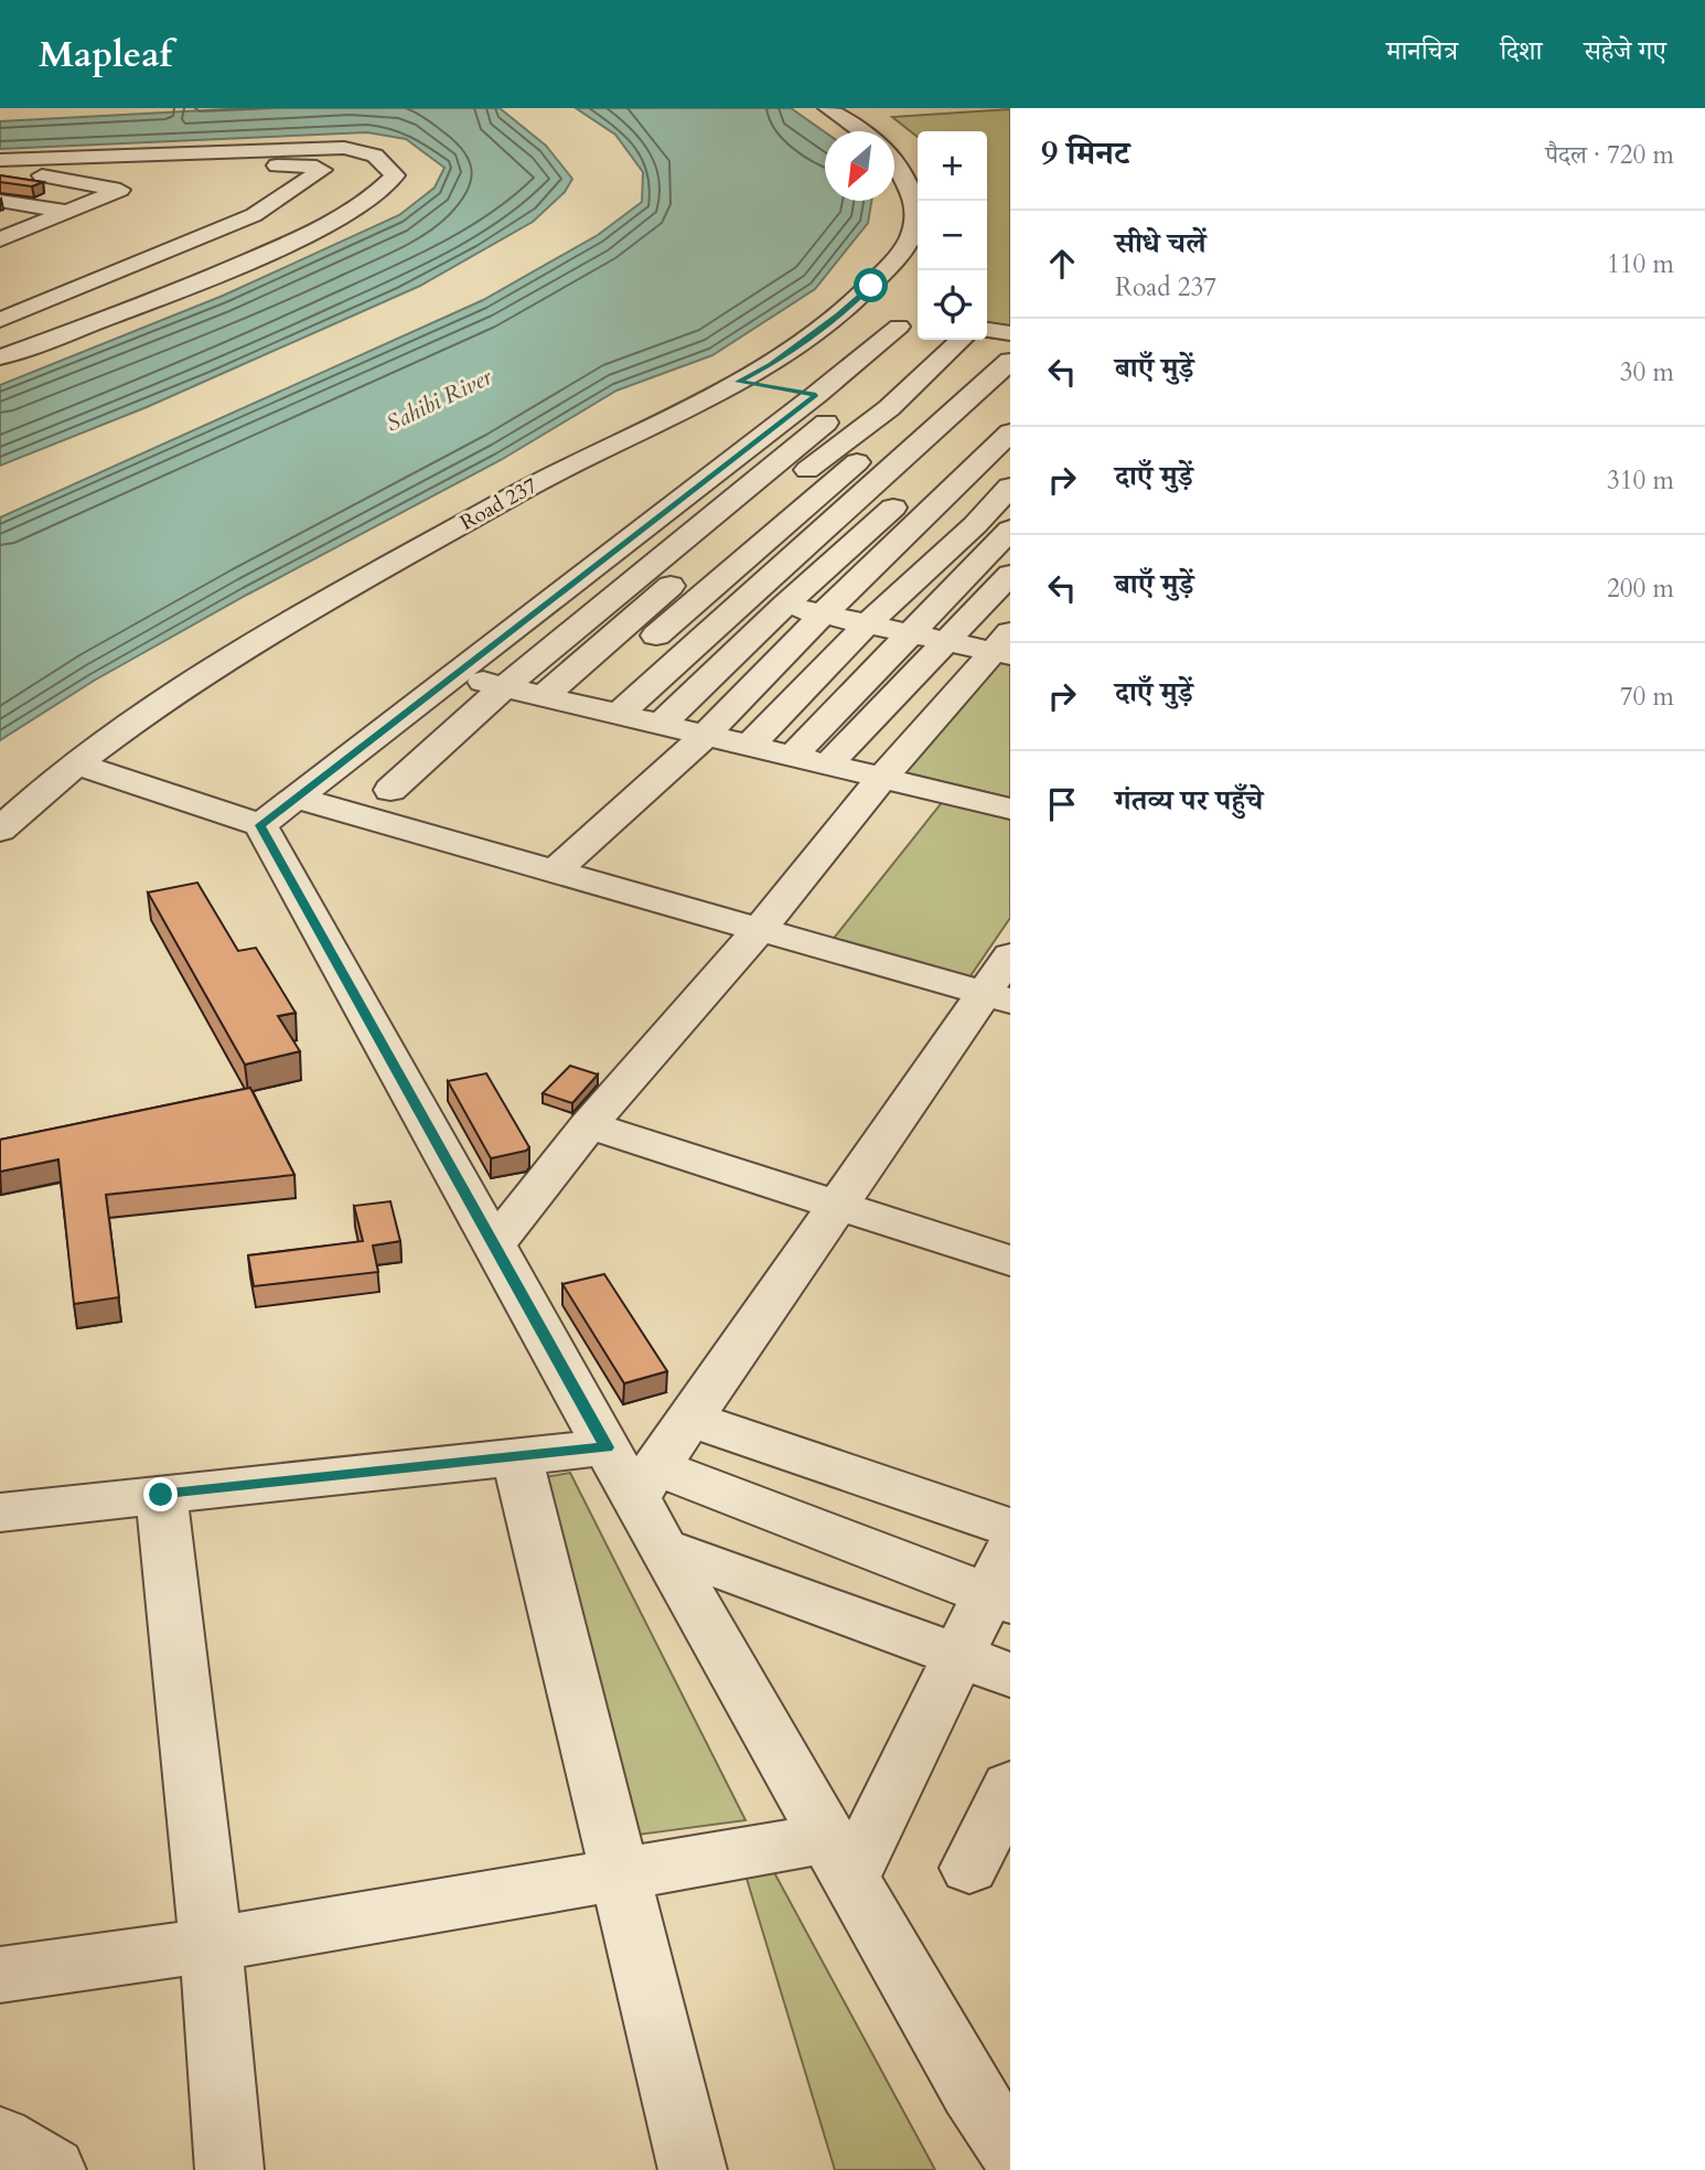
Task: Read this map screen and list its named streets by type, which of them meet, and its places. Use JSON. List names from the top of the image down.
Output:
{
  "streets": {
    "street": ["Road 237"]
  },
  "water": ["Sahibi River"],
  "north": "bottom left",
  "page": {
    "header": "Mapleaf",
    "nav": ["मानचित्र", "दिशा", "सहेजे गए"],
    "heading": ["9 मिनट", "पैदल · 720 m"],
    "map_buttons": ["+", "−"],
    "list": [
      ["सीधे चलें", "Road 237", "110 m"],
      ["बाएँ मुड़ें", "30 m"],
      ["दाएँ मुड़ें", "310 m"],
      ["बाएँ मुड़ें", "200 m"],
      ["दाएँ मुड़ें", "70 m"],
      "गंतव्य पर पहुँचे"
    ]
  }
}
